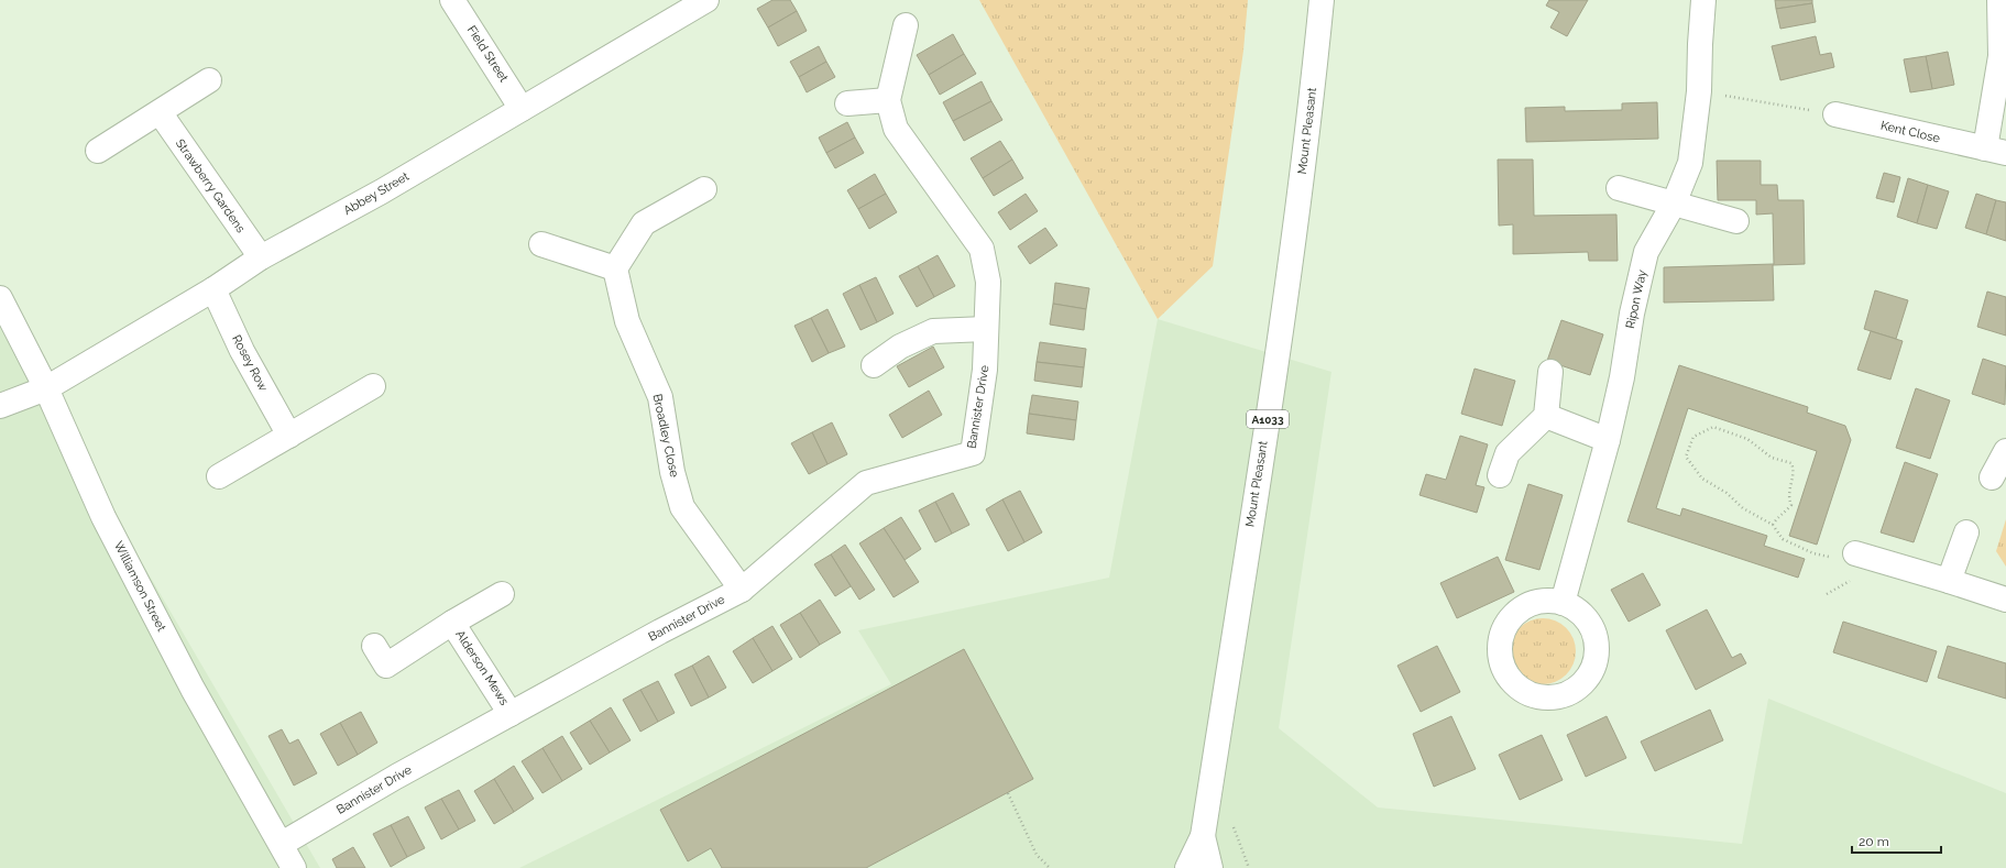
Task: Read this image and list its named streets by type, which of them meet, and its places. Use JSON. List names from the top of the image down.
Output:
{
  "streets": {
    "main road": [
      "Field Street",
      "Mount Pleasant",
      "Kent Close",
      "Strawberry Gardens",
      "Abbey Street",
      "Ripon Way",
      "Rosey Row",
      "Bannister Drive",
      "A1033",
      "Broadley Close",
      "Williamson Street",
      "Alderson Mews"
    ]
  },
  "crossings": [
    ["Field Street", "Abbey Street"],
    ["Mount Pleasant", "A1033"],
    ["Strawberry Gardens", "Abbey Street"],
    ["Abbey Street", "Rosey Row"],
    ["Abbey Street", "Williamson Street"],
    ["Bannister Drive", "Broadley Close"],
    ["Bannister Drive", "Williamson Street"],
    ["Bannister Drive", "Alderson Mews"]
  ],
  "scale_bar": "20 m"
}
